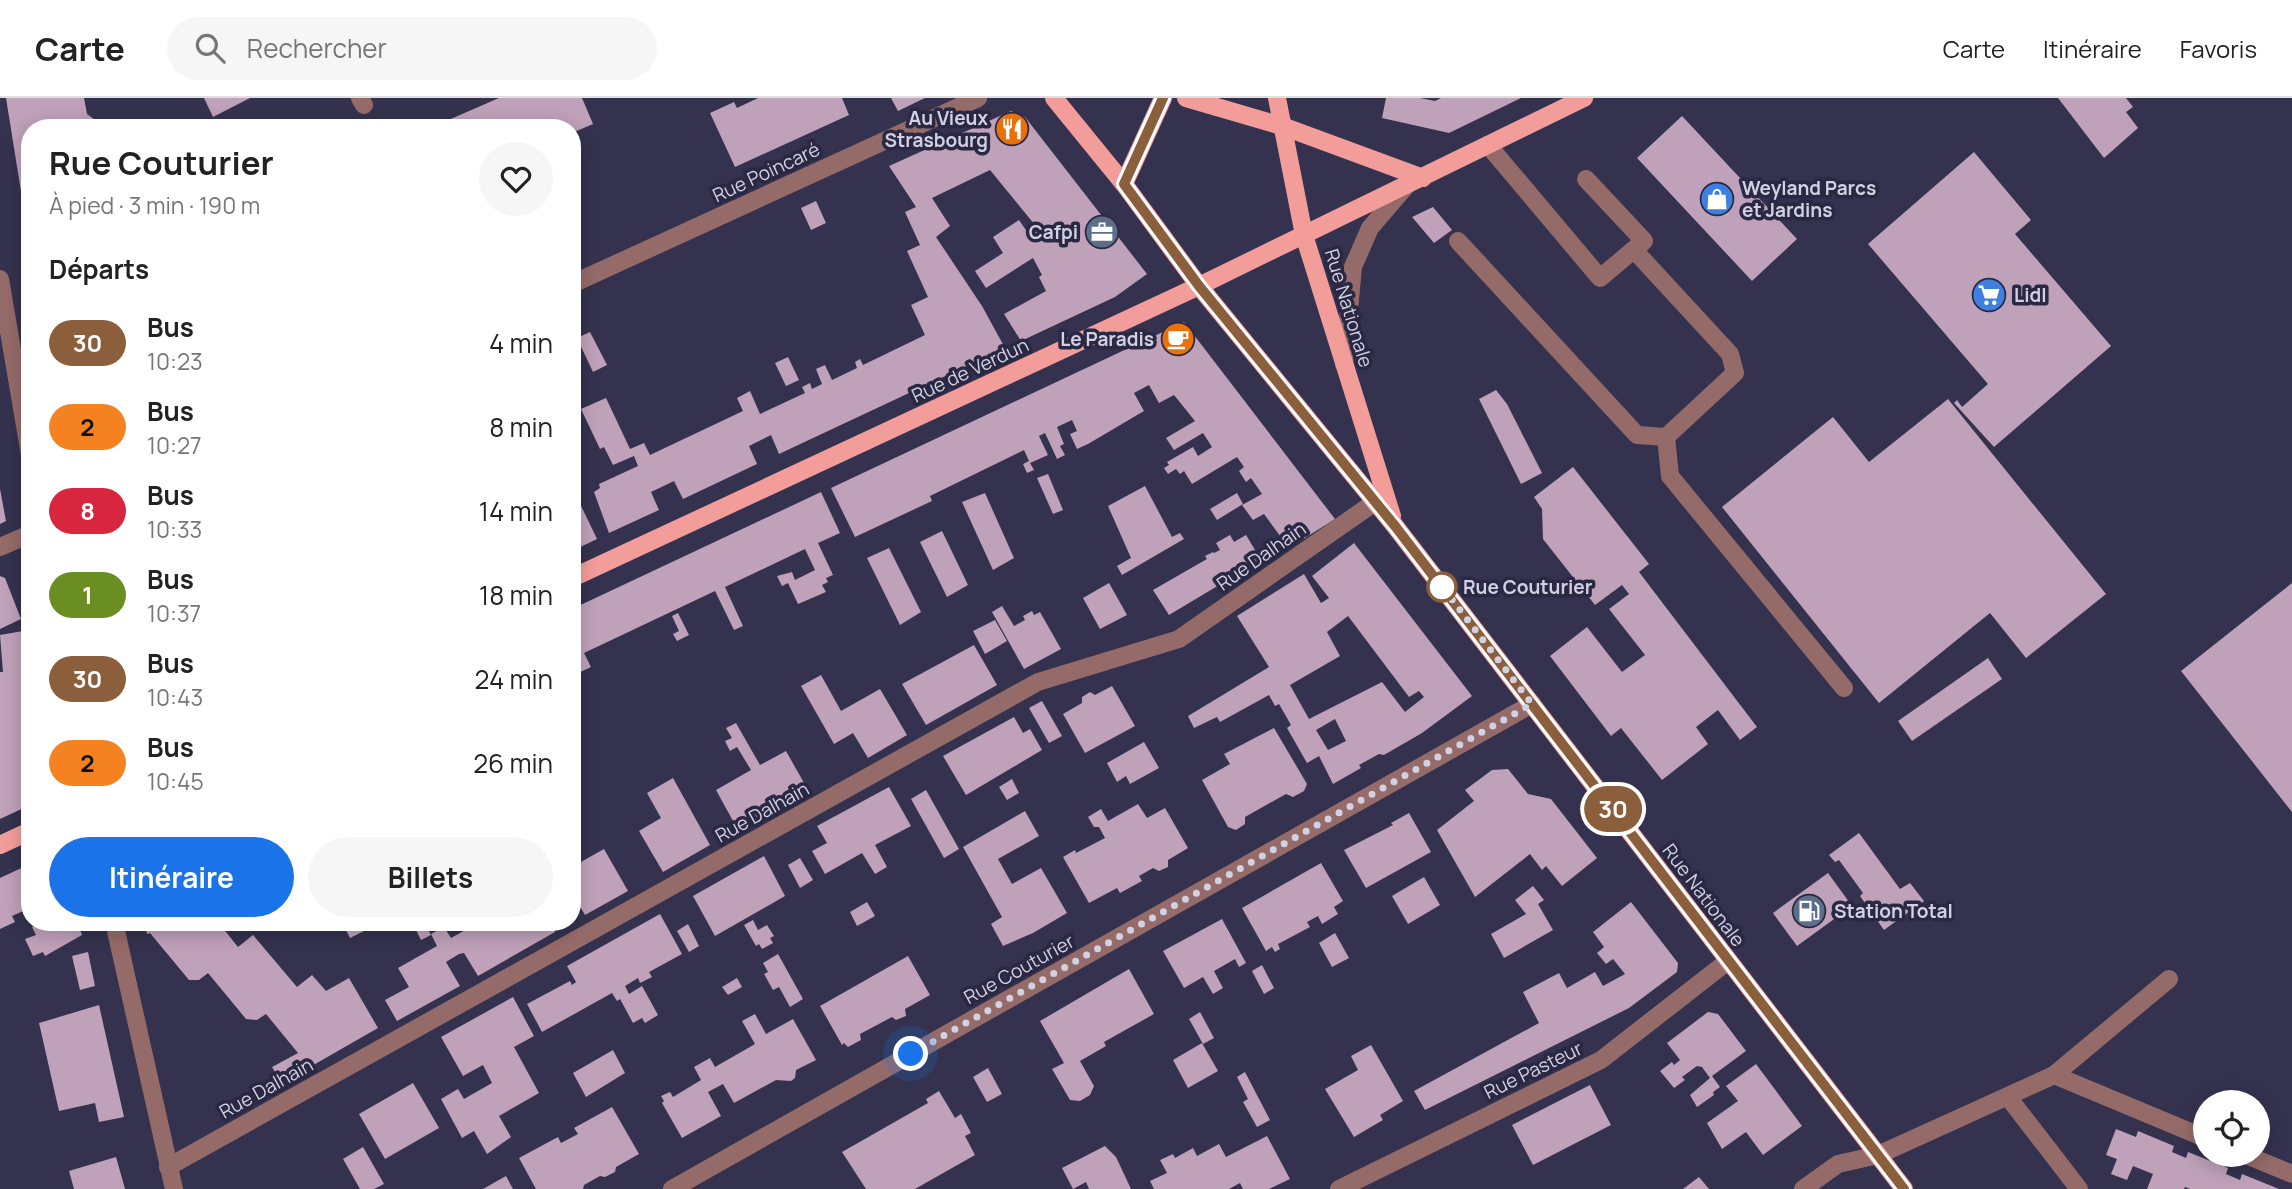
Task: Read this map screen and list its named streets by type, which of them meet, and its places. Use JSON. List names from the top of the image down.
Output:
{
  "streets": {
    "main road": ["Rue Nationale", "Rue de Verdun"],
    "street": [
      "Rue Poincaré",
      "Rue Dalhain",
      "Rue Couturier",
      "Rue Pasteur"
    ]
  },
  "crossings": [
    ["Rue Nationale", "Rue de Verdun"],
    ["Rue Nationale", "Rue Dalhain"],
    ["Rue Nationale", "Rue Couturier"],
    ["Rue Nationale", "Rue Pasteur"]
  ],
  "places": {
    "restaurant": ["Au Vieux Strasbourg"],
    "shop": ["Weyland Parcs et Jardins"],
    "office": ["Cafpi"],
    "supermarket": ["Lidl"],
    "cafe": ["Le Paradis"],
    "other": ["Rue Couturier"],
    "fuel station": ["Station Total"]
  },
  "lines": ["bus line 30"],
  "page": {
    "header": "Carte",
    "search": "Rechercher",
    "nav": ["Carte", "Itinéraire", "Favoris"],
    "on_map": "30",
    "heading": [
      ["Rue Couturier", "À pied · 3 min · 190 m"],
      "Départs"
    ],
    "list": [
      {
        "mark": "30",
        "name": "Bus",
        "note": "10:23",
        "value": "4 min"
      },
      {
        "mark": "2",
        "name": "Bus",
        "note": "10:27",
        "value": "8 min"
      },
      {
        "mark": "8",
        "name": "Bus",
        "note": "10:33",
        "value": "14 min"
      },
      {
        "mark": "1",
        "name": "Bus",
        "note": "10:37",
        "value": "18 min"
      },
      {
        "mark": "30",
        "name": "Bus",
        "note": "10:43",
        "value": "24 min"
      },
      {
        "mark": "2",
        "name": "Bus",
        "note": "10:45",
        "value": "26 min"
      }
    ],
    "buttons": ["Itinéraire", "Billets"]
  }
}
